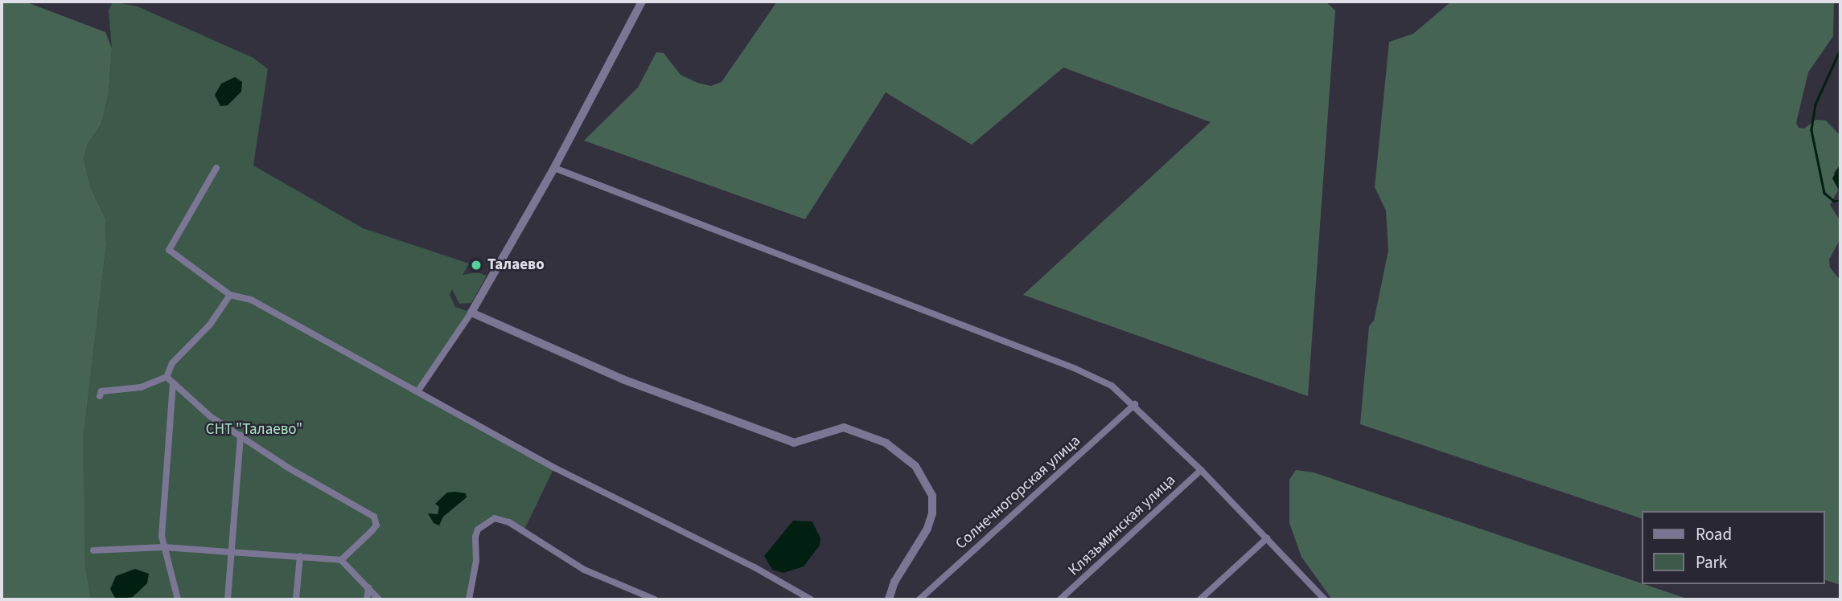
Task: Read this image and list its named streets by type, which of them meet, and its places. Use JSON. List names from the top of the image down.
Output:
{
  "streets": {
    "street": ["Солнечногорская улица", "Клязьминская улица"]
  },
  "parks": ["СНТ \"Талаево\""],
  "places": ["Талаево"],
  "legend": ["Road", "Park"]
}
